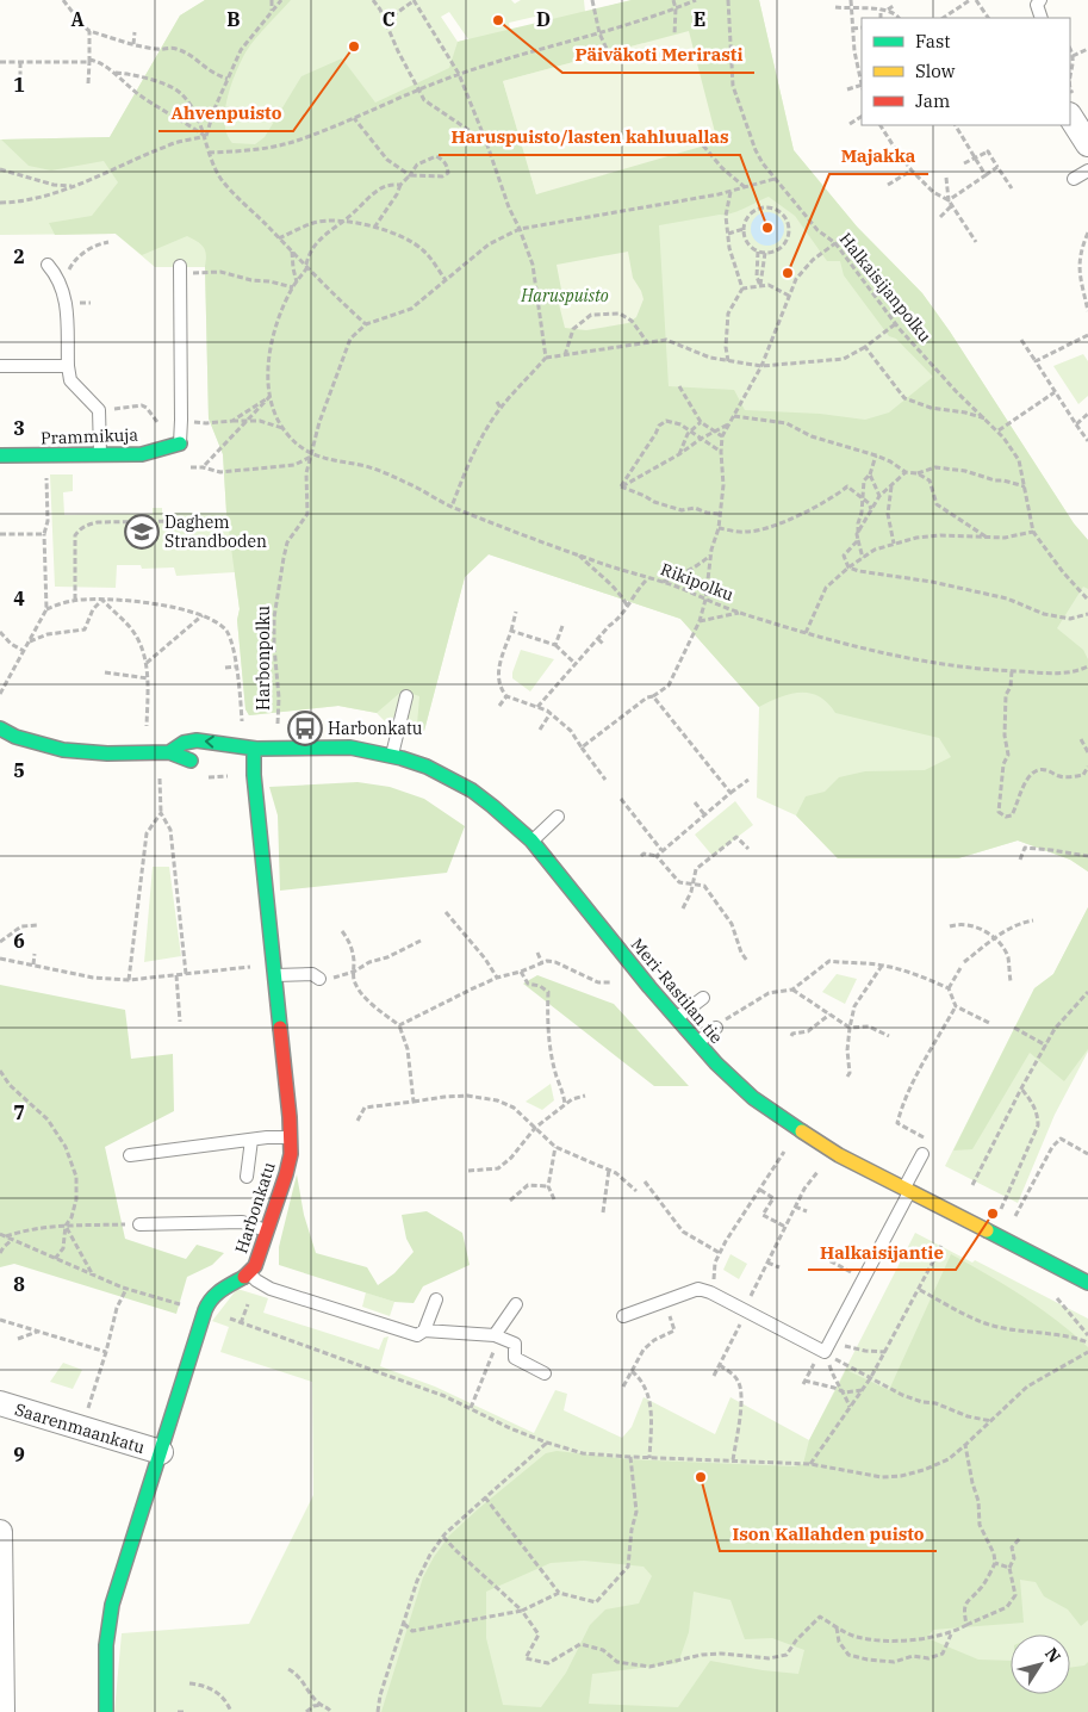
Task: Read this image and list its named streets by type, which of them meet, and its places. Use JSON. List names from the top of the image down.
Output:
{
  "streets": {
    "street": [
      "Prammikuja",
      "Meri-Rastilan tie",
      "Harbonkatu",
      "Saarenmaankatu"
    ],
    "path": ["Halkaisijanpolku", "Rikipolku", "Harbonpolku"]
  },
  "crossings": [
    ["Rikipolku", "Harbonpolku"],
    ["Meri-Rastilan tie", "Harbonkatu"],
    ["Harbonkatu", "Saarenmaankatu"]
  ],
  "parks": ["Haruspuisto"],
  "places": {
    "other": [
      "Päiväkoti Merirasti",
      "Ahvenpuisto",
      "Haruspuisto/lasten kahluuallas",
      "Majakka",
      "Halkaisijantie",
      "Ison Kallahden puisto"
    ],
    "school or university": ["Daghem Strandboden"],
    "bus stop": ["Harbonkatu"]
  },
  "legend": ["Fast", "Slow", "Jam"],
  "north": "top right",
  "grid": {
    "columns": [
      "A",
      "B",
      "C",
      "D",
      "E"
    ],
    "rows": [
      "1",
      "2",
      "3",
      "4",
      "5",
      "6",
      "7",
      "8",
      "9"
    ]
  }
}
